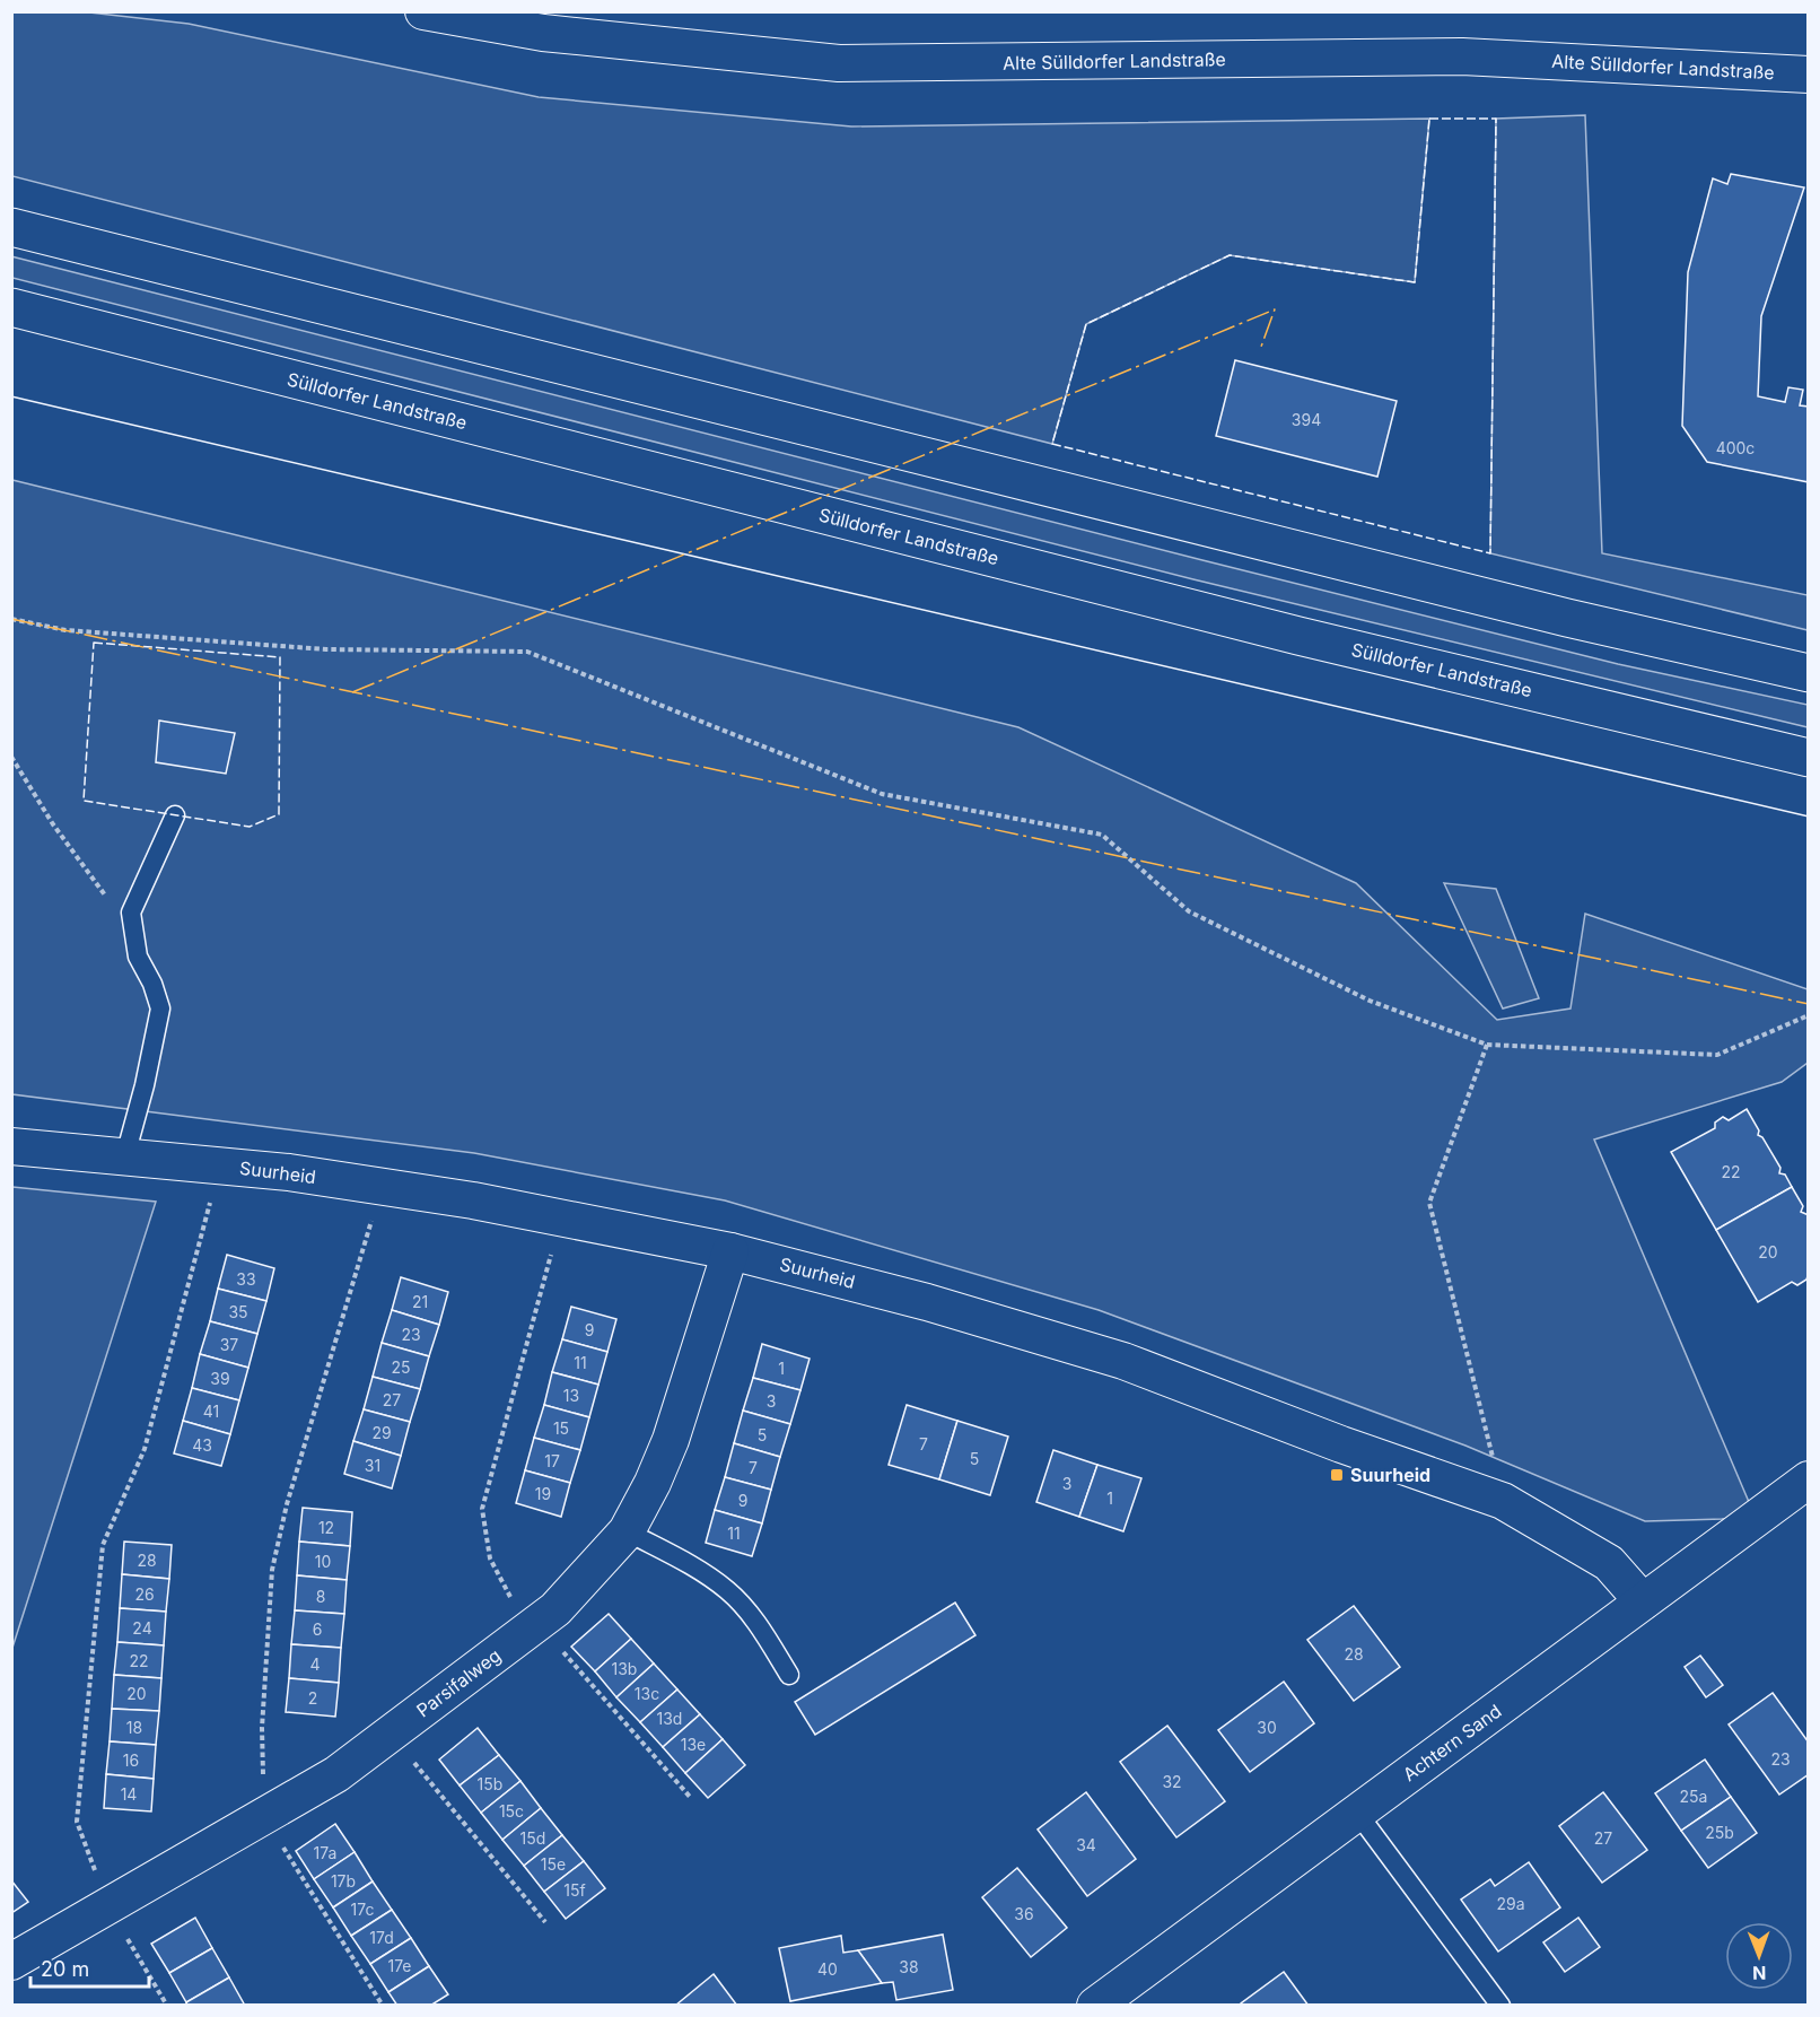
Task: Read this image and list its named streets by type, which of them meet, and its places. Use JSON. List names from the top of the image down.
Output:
{
  "streets": {
    "highway": ["Sülldorfer Landstraße"],
    "street": [
      "Alte Sülldorfer Landstraße",
      "Suurheid",
      "Parsifalweg",
      "Achtern Sand"
    ]
  },
  "crossings": [
    ["Suurheid", "Parsifalweg"],
    ["Suurheid", "Achtern Sand"]
  ],
  "places": {
    "transit": ["Suurheid"]
  },
  "house_numbers": [
    "394",
    "400c",
    "22",
    "20",
    "33",
    "21",
    "35",
    "9",
    "23",
    "37",
    "11",
    "25",
    "1",
    "39",
    "13",
    "27",
    "3",
    "41",
    "15",
    "29",
    "5",
    "7",
    "43",
    "5",
    "17",
    "31",
    "7",
    "3",
    "19",
    "1",
    "9",
    "12",
    "11",
    "28",
    "10",
    "26",
    "8",
    "24",
    "6",
    "28",
    "22",
    "4",
    "13b",
    "20",
    "13c",
    "2",
    "13d",
    "18",
    "30",
    "13e",
    "23",
    "16",
    "32",
    "15b",
    "14",
    "25a",
    "15c",
    "25b",
    "15d",
    "27",
    "34",
    "17a",
    "15e",
    "17b",
    "15f",
    "29a",
    "17c",
    "36",
    "17d",
    "17e",
    "38",
    "40"
  ],
  "scale_bar": "20 m",
  "north": "bottom"
}
